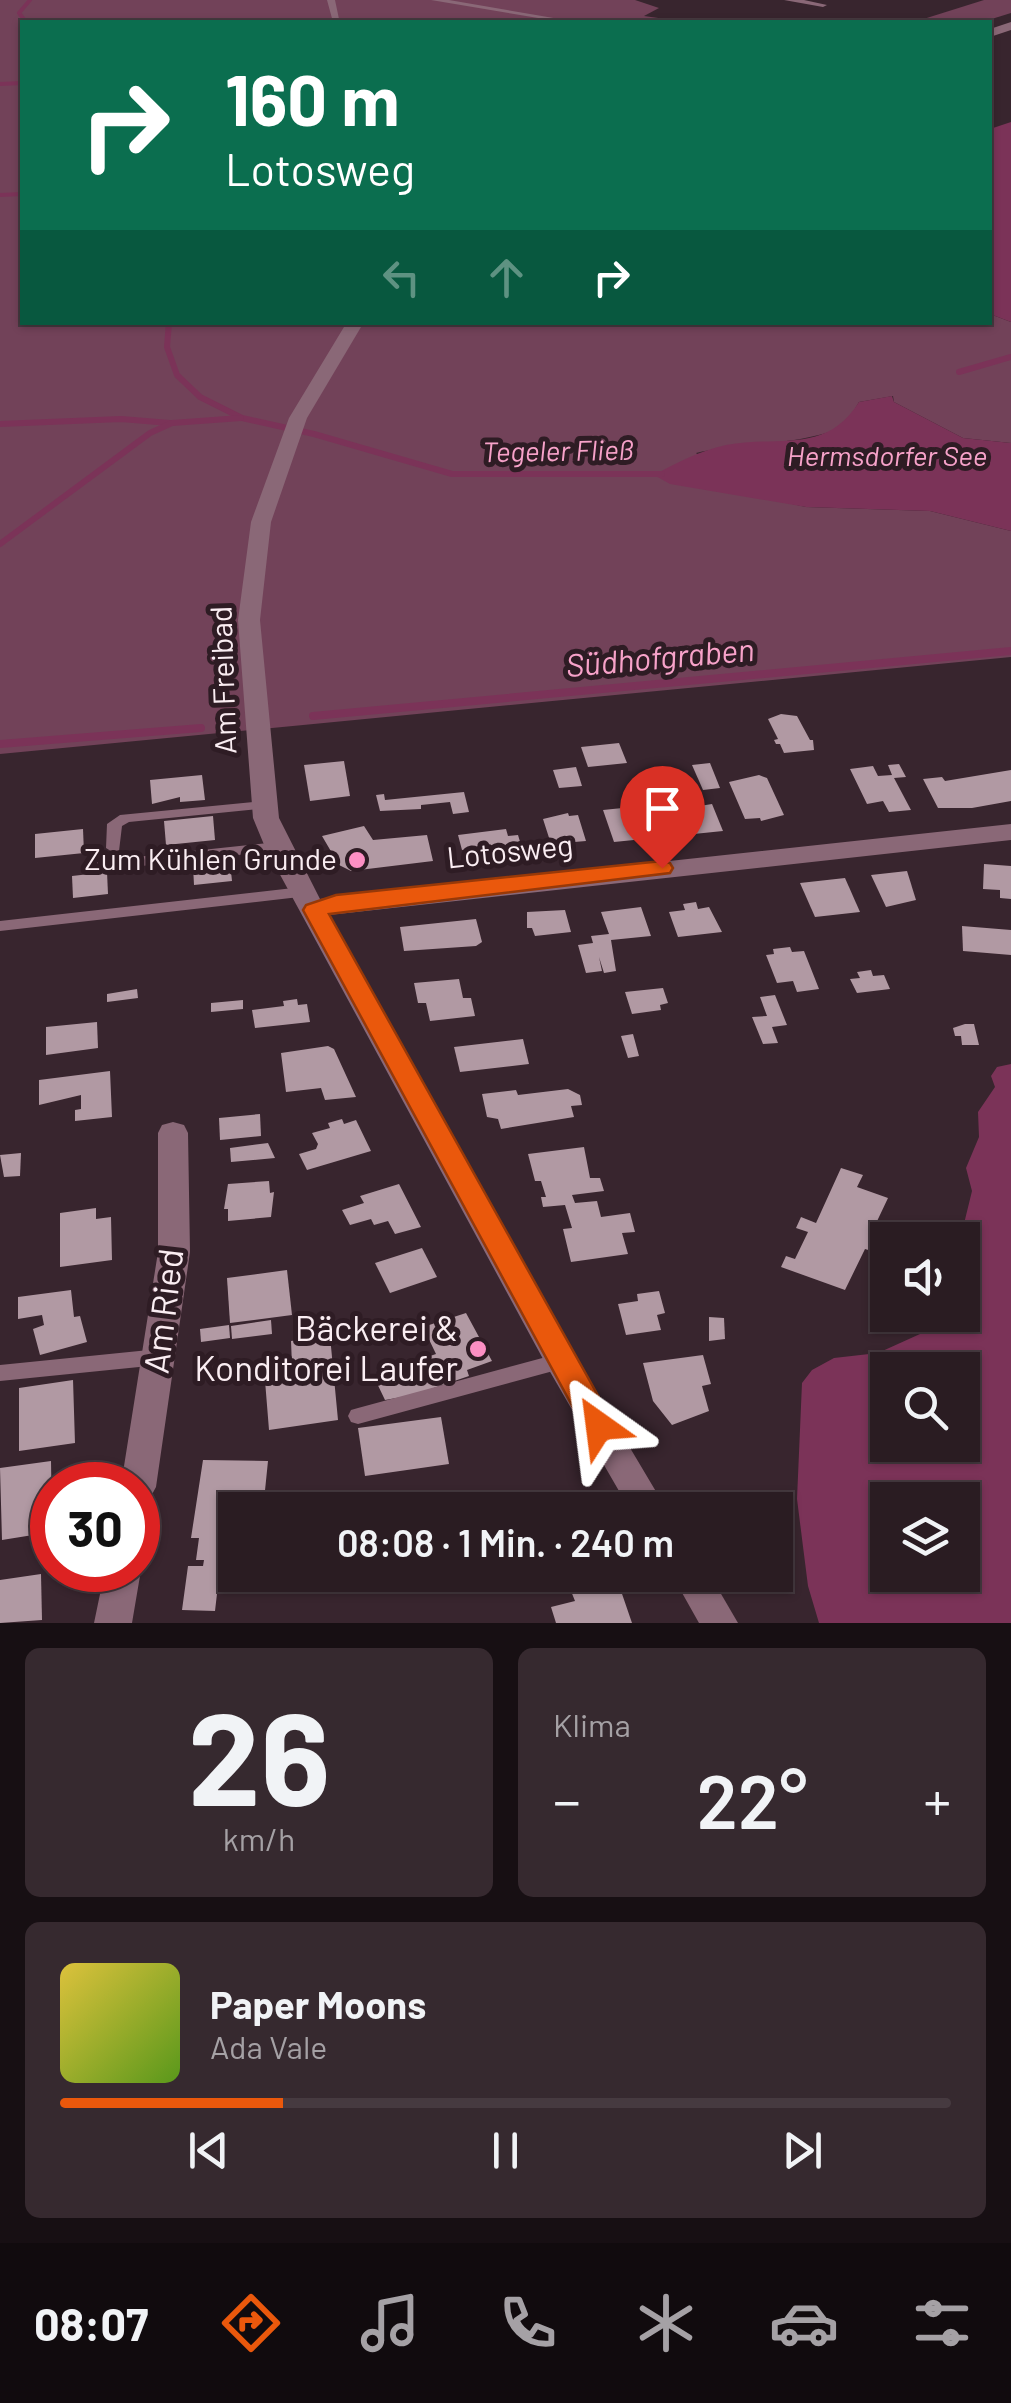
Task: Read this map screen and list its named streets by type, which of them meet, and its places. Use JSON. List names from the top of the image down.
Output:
{
  "streets": {
    "street": ["Am Freibad", "Lotosweg", "Am Ried"]
  },
  "crossings": [
    ["Am Freibad", "Lotosweg"]
  ],
  "water": ["Tegeler Fließ", "Hermsdorfer See", "Südhofgraben"],
  "places": ["Zum Kühlen Grunde", "Bäckerei & Konditorei Laufer"],
  "page": {
    "turn": ["160 m", "Lotosweg"],
    "limit": "30",
    "trip": "08:08 · 1 Min. · 240 m",
    "tile": [
      ["26", "km/h"],
      "Klima"
    ],
    "heat": ["−", "22°", "+"],
    "song": ["Paper Moons", "Ada Vale"],
    "tabs": "08:07"
  }
}
